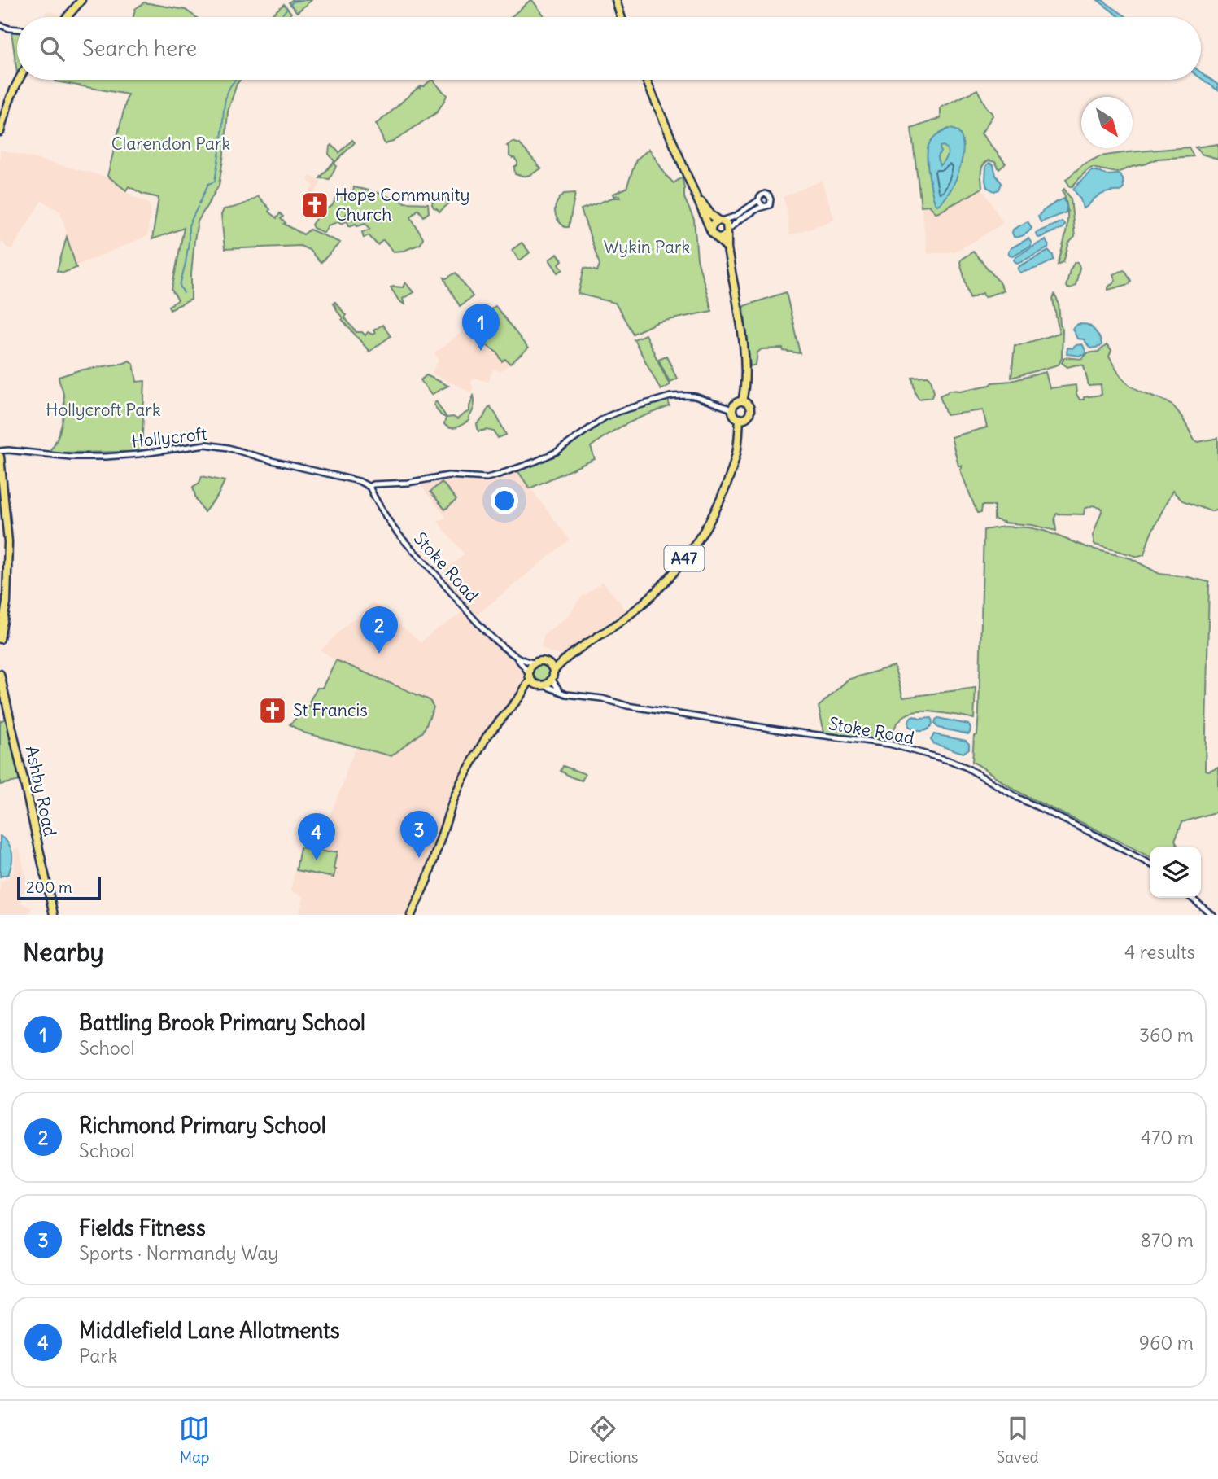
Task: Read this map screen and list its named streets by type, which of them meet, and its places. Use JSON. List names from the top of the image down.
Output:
{
  "streets": {
    "main road": ["A47", "Ashby Road"],
    "street": ["Hollycroft", "Stoke Road"]
  },
  "crossings": [
    ["Hollycroft", "Stoke Road"],
    ["A47", "Stoke Road"]
  ],
  "parks": ["Clarendon Park", "Wykin Park", "Hollycroft Park"],
  "places": {
    "church": ["Hope Community Church", "St Francis"]
  },
  "scale_bar": "200 m",
  "north": "bottom right",
  "page": {
    "search": "Search here",
    "pins": [
      "1",
      "2",
      "3",
      "4"
    ],
    "scale": "200 m",
    "heading": ["Nearby", "4 results"],
    "list": [
      {
        "mark": "1",
        "name": "Battling Brook Primary School",
        "note": "School",
        "value": "360 m"
      },
      {
        "mark": "2",
        "name": "Richmond Primary School",
        "note": "School",
        "value": "470 m"
      },
      {
        "mark": "3",
        "name": "Fields Fitness",
        "note": "Sports · Normandy Way",
        "value": "870 m"
      },
      {
        "mark": "4",
        "name": "Middlefield Lane Allotments",
        "note": "Park",
        "value": "960 m"
      }
    ],
    "nav": ["Map", "Directions", "Saved"]
  }
}
